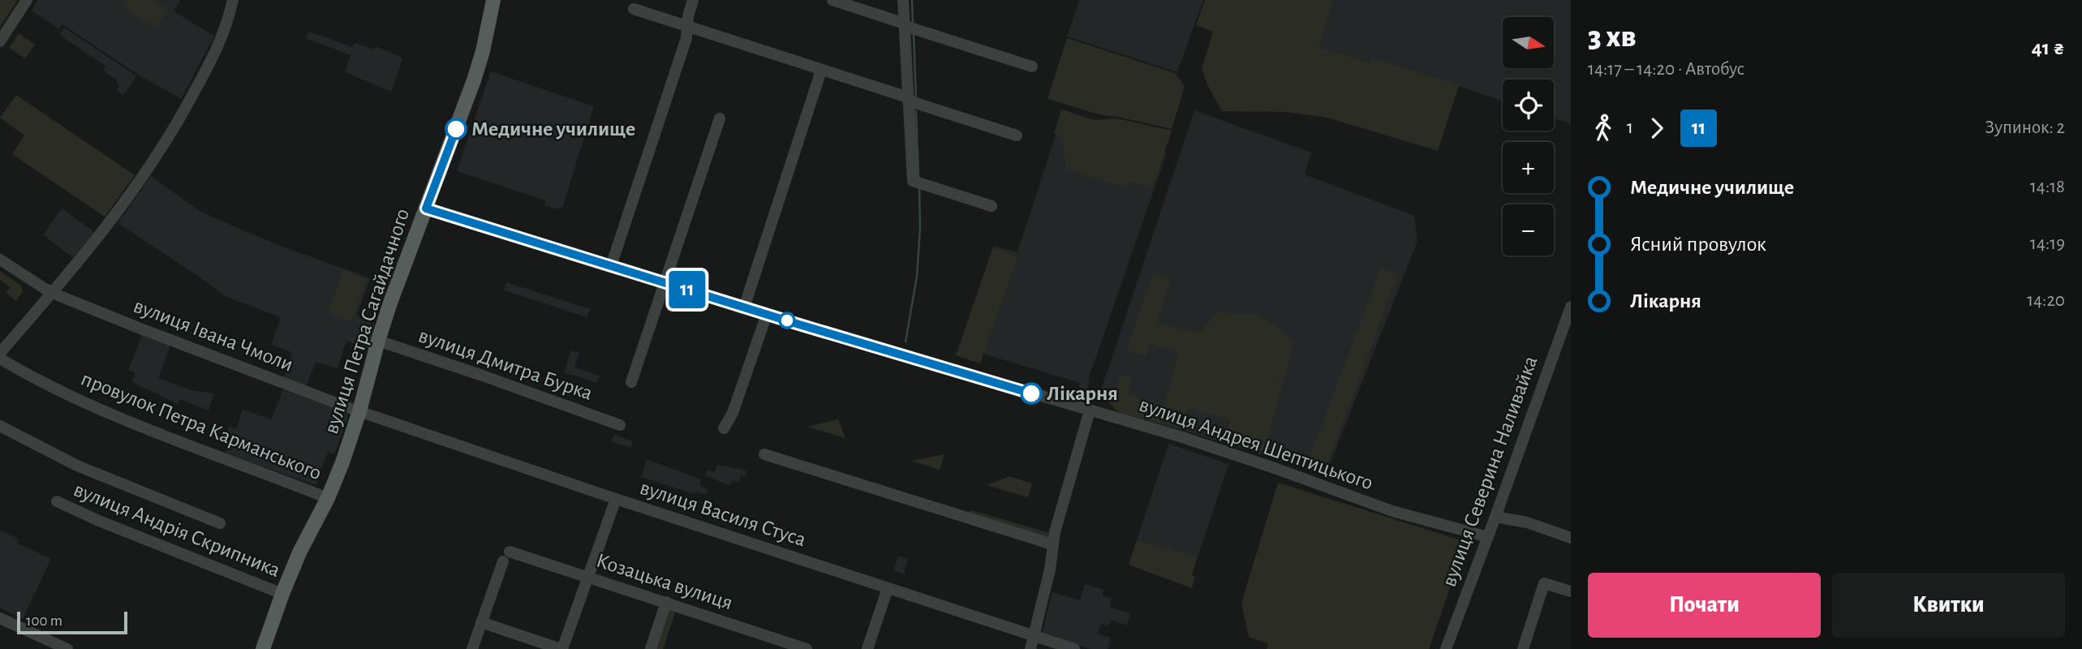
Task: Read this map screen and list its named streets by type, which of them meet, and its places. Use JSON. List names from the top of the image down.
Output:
{
  "streets": {
    "main road": ["вулиця Петра Сагайдачного"],
    "street": [
      "вулиця Івана Чмоли",
      "вулиця Дмитра Бурка",
      "провулок Петра Карманського",
      "вулиця Андрея Шептицького",
      "вулиця Северина Наливайка",
      "вулиця Василя Стуса",
      "вулиця Андрія Скрипника",
      "Козацька вулиця"
    ]
  },
  "crossings": [
    ["вулиця Петра Сагайдачного", "вулиця Івана Чмоли"],
    ["вулиця Петра Сагайдачного", "вулиця Дмитра Бурка"],
    ["вулиця Петра Сагайдачного", "провулок Петра Карманського"],
    ["вулиця Петра Сагайдачного", "вулиця Андрея Шептицького"],
    ["вулиця Петра Сагайдачного", "вулиця Василя Стуса"],
    ["вулиця Петра Сагайдачного", "вулиця Андрія Скрипника"],
    ["вулиця Івана Чмоли", "вулиця Василя Стуса"],
    ["вулиця Андрея Шептицького", "вулиця Северина Наливайка"]
  ],
  "places": ["Медичне училище", "Лікарня"],
  "lines": ["bus line 11"],
  "scale_bar": "100 m",
  "north": "right",
  "page": {
    "on_map": "11",
    "heading": ["3 хв", "14:17 – 14:20 · Автобус", "41 ₴"],
    "map_buttons": ["+", "−"],
    "legs": ["1", "11", "Зупинок: 2"],
    "list": [
      {
        "name": "Медичне училище",
        "value": "14:18"
      },
      {
        "name": "Ясний провулок",
        "value": "14:19"
      },
      {
        "name": "Лікарня",
        "value": "14:20"
      }
    ],
    "buttons": ["Почати", "Квитки"],
    "scale": "100 m"
  }
}
